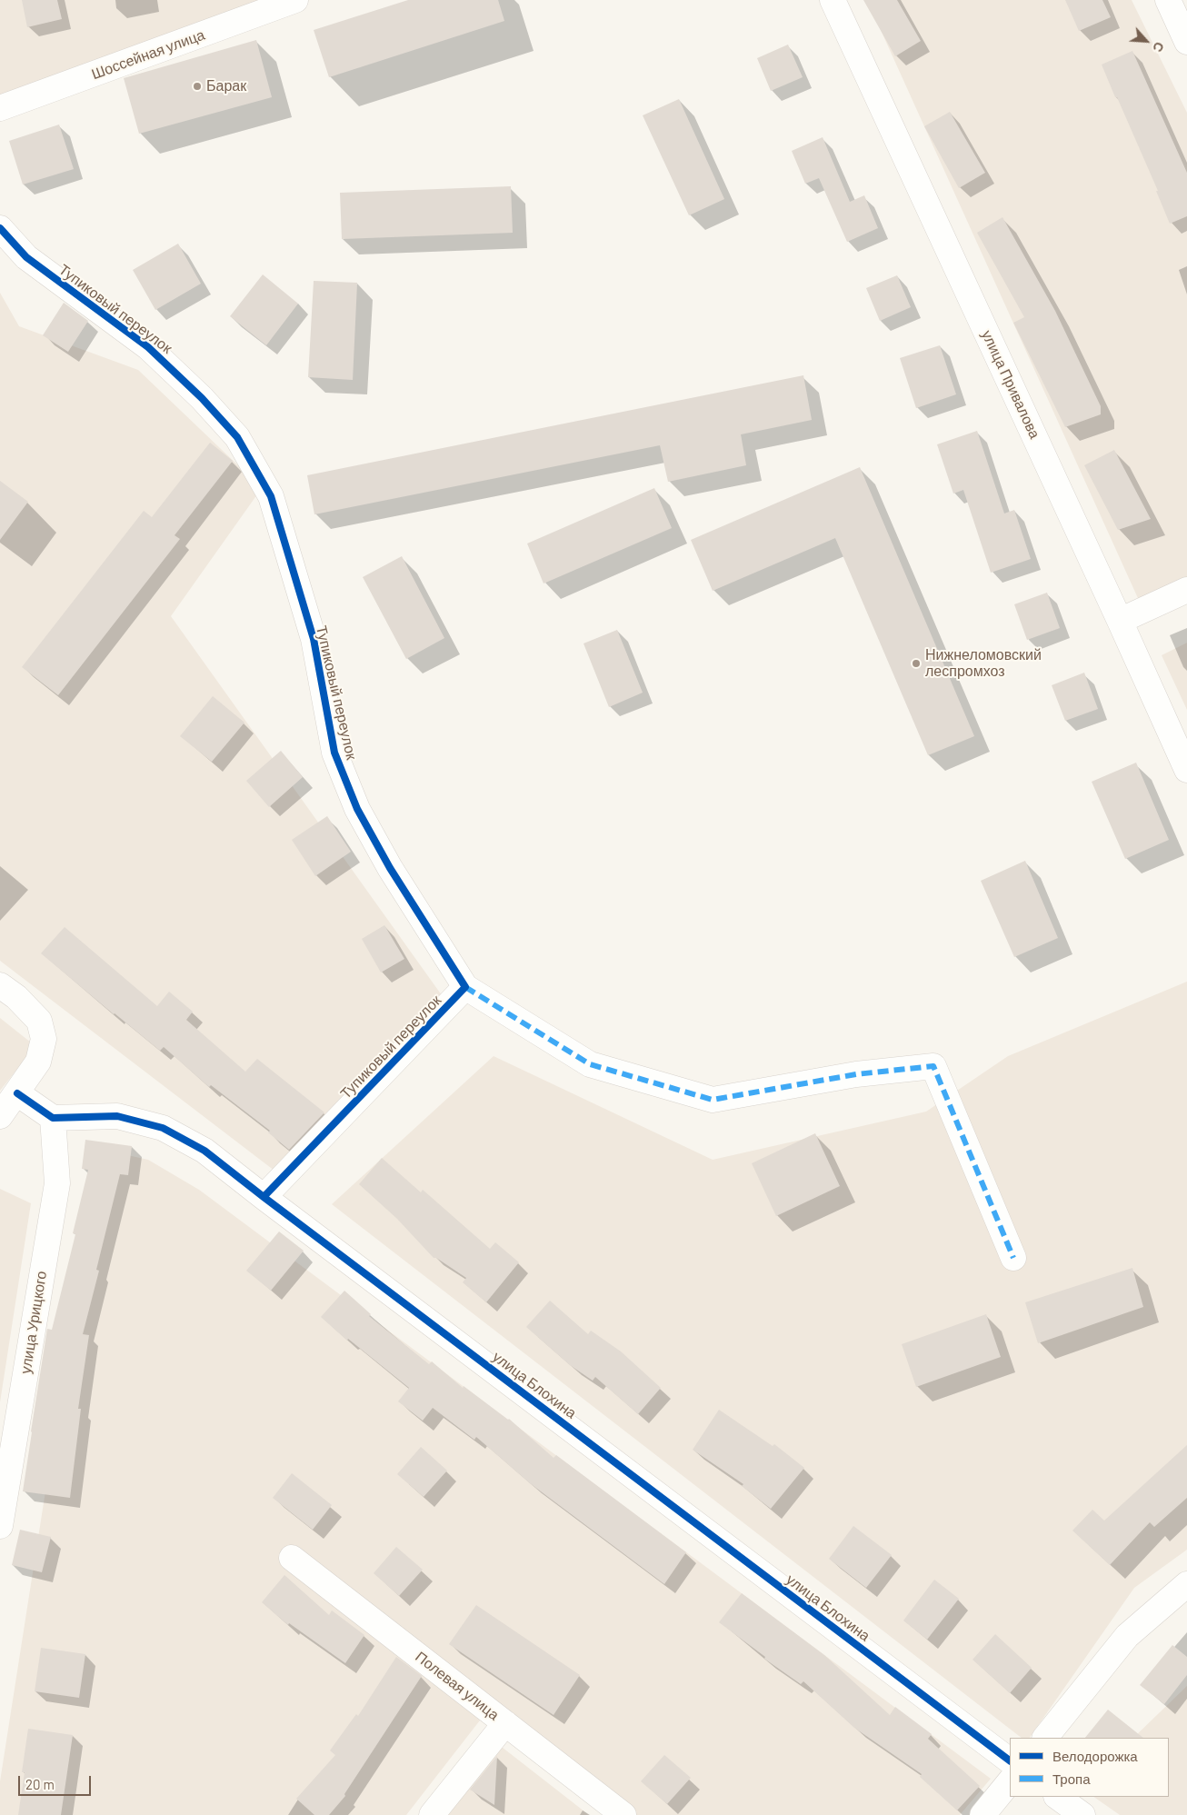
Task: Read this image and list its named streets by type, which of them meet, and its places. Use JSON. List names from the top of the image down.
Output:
{
  "streets": {
    "street": [
      "Шоссейная улица",
      "Тупиковый переулок",
      "улица Привалова",
      "улица Урицкого",
      "улица Блохина",
      "Полевая улица"
    ]
  },
  "crossings": [
    ["Тупиковый переулок", "улица Блохина"],
    ["улица Урицкого", "улица Блохина"]
  ],
  "places": ["Барак", "Нижнеломовский леспромхоз"],
  "legend": ["Велодорожка", "Тропа"],
  "scale_bar": "20 m",
  "north": "bottom right"
}
